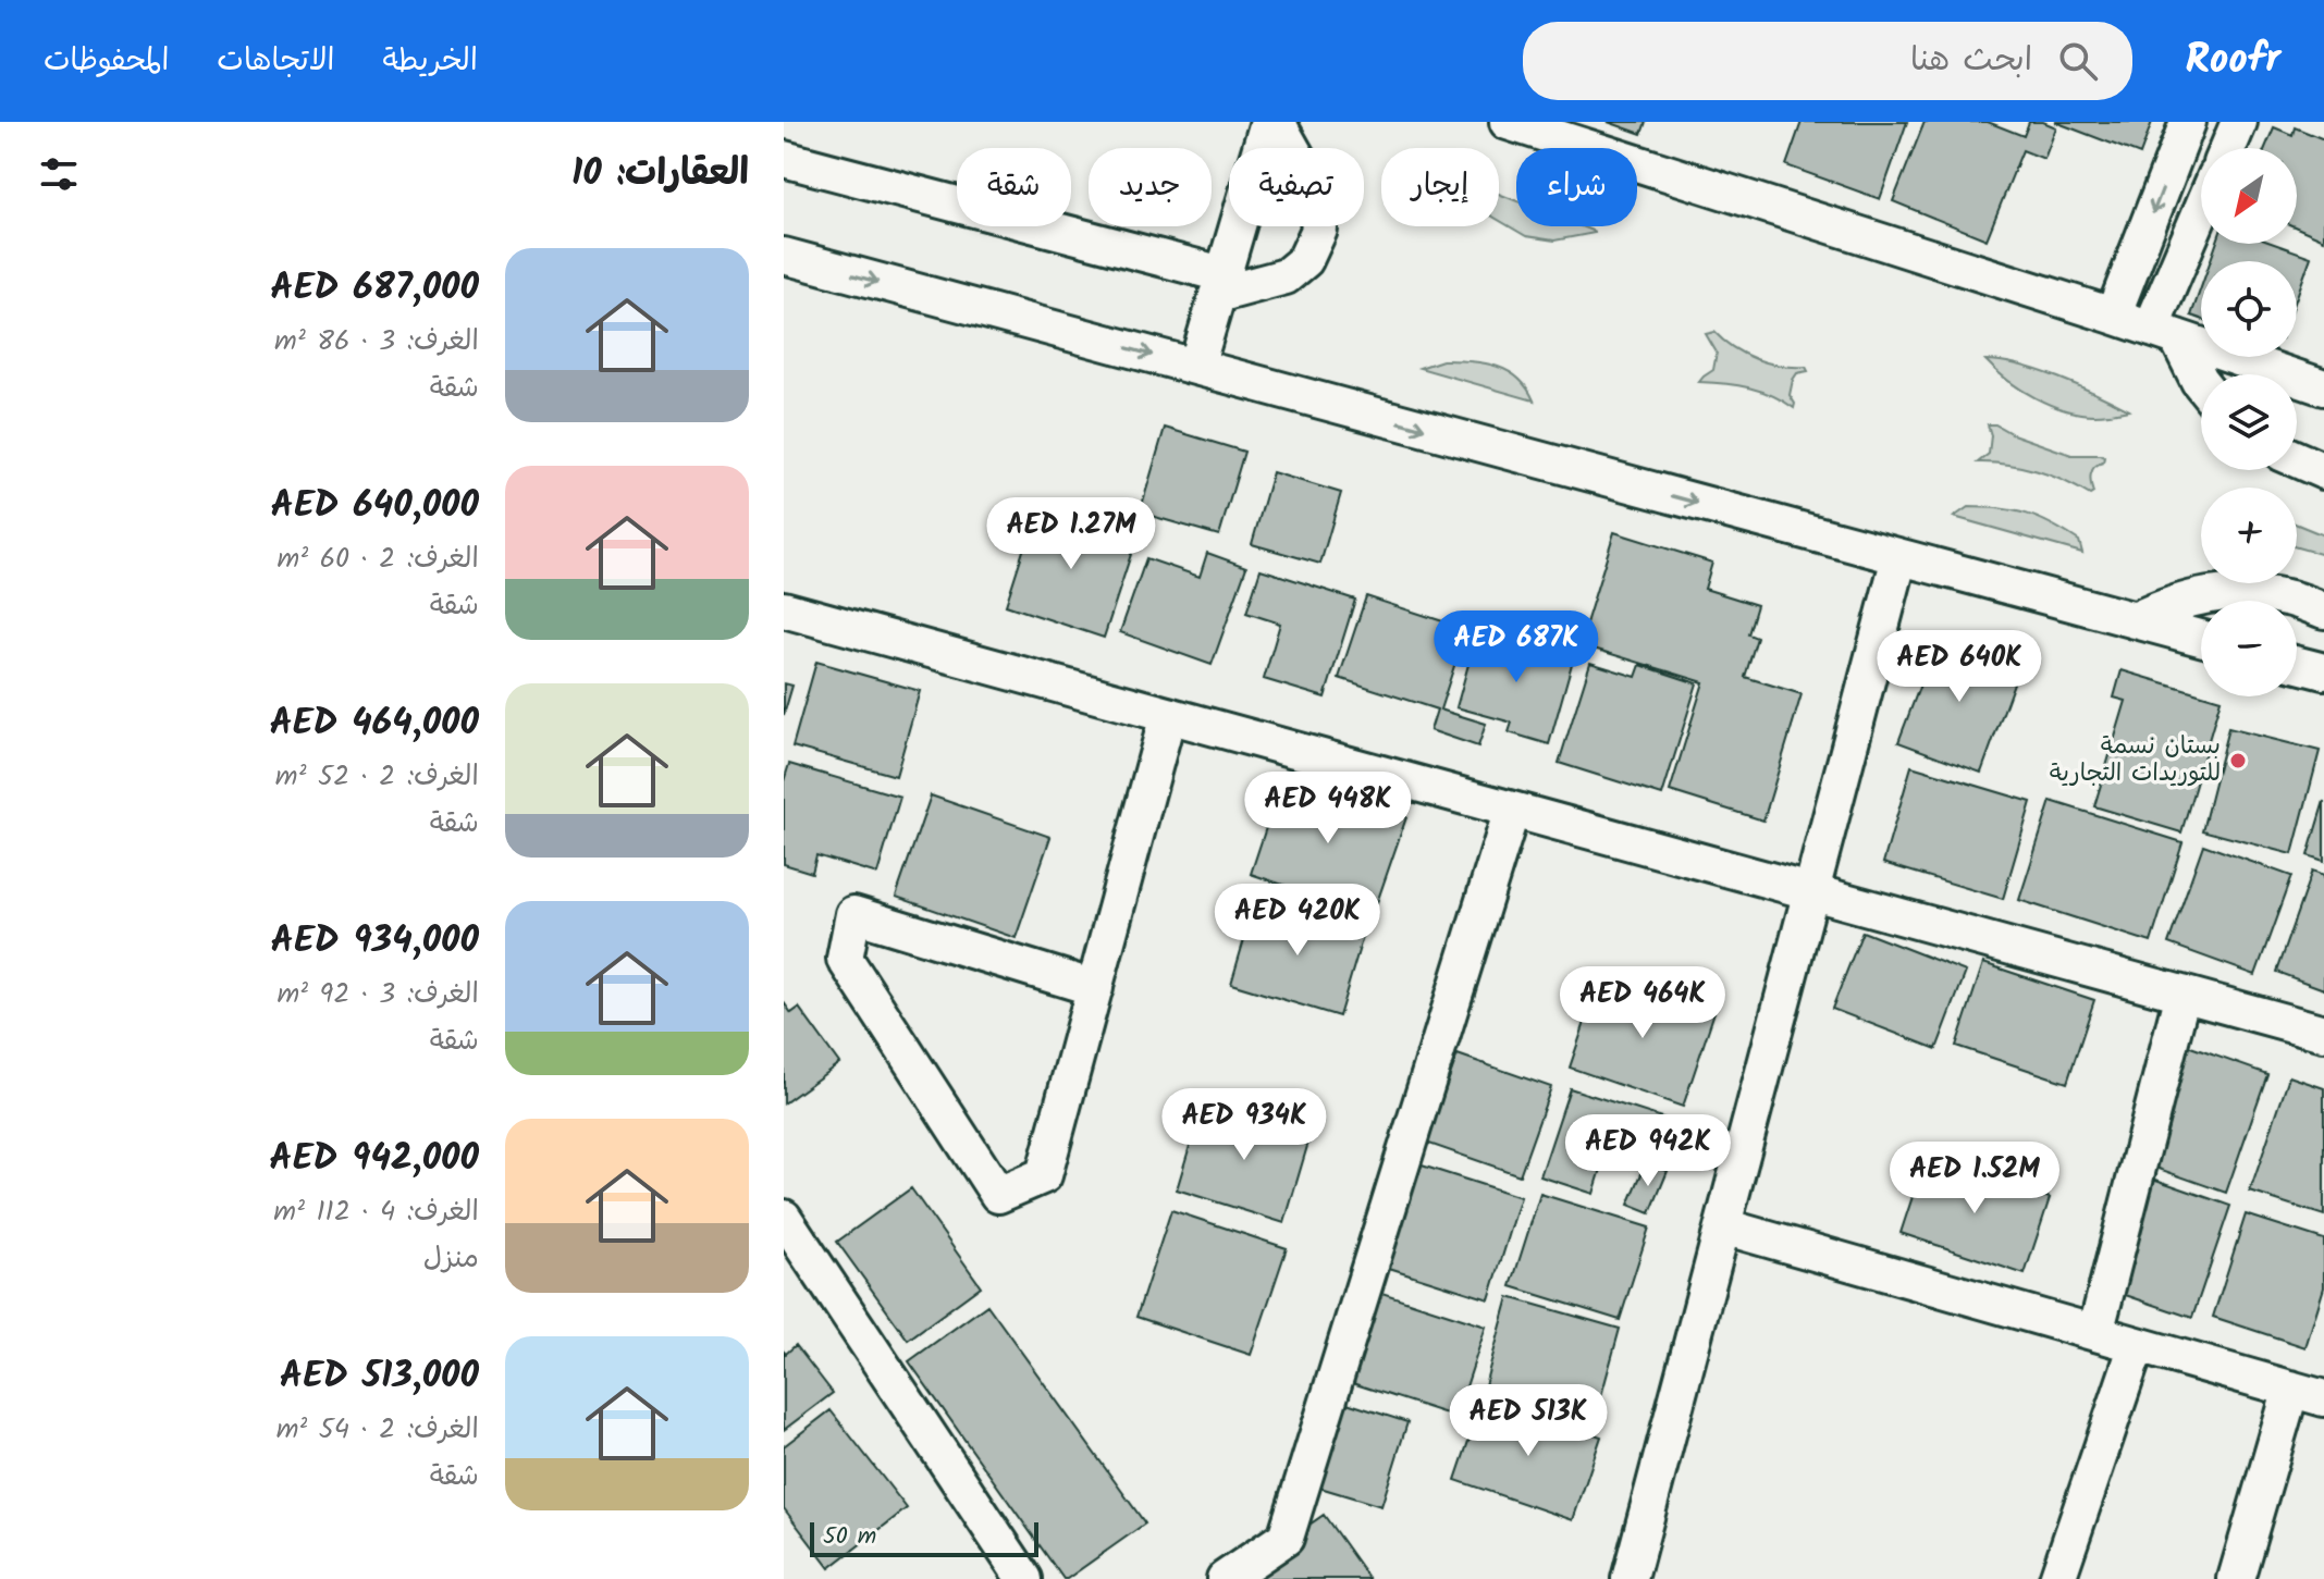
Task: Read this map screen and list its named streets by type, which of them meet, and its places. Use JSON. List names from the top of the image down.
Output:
{
  "places": ["بستان نسمة للتوريدات التجارية"],
  "scale_bar": "50 m",
  "north": "bottom left",
  "page": {
    "header": "Roofr",
    "search": "ابحث هنا",
    "nav": ["الخريطة", "الاتجاهات", "المحفوظات"],
    "heading": "العقارات: 10",
    "map_buttons": ["+", "−"],
    "chip": [
      "شراء",
      "إيجار",
      "تصفية",
      "جديد",
      "شقة"
    ],
    "list": [
      {
        "name": "AED 687,000",
        "note": "الغرف: 3 · 86 m² · شقة"
      },
      {
        "name": "AED 640,000",
        "note": "الغرف: 2 · 60 m² · شقة"
      },
      {
        "name": "AED 464,000",
        "note": "الغرف: 2 · 52 m² · شقة"
      },
      {
        "name": "AED 934,000",
        "note": "الغرف: 3 · 92 m² · شقة"
      },
      {
        "name": "AED 942,000",
        "note": "الغرف: 4 · 112 m² · منزل"
      },
      {
        "name": "AED 513,000",
        "note": "الغرف: 2 · 54 m² · شقة"
      }
    ],
    "price": [
      "AED 1.27M",
      "AED 687K",
      "AED 640K",
      "AED 448K",
      "AED 420K",
      "AED 464K",
      "AED 934K",
      "AED 942K",
      "AED 1.52M",
      "AED 513K"
    ],
    "scale": "50 m"
  }
}
